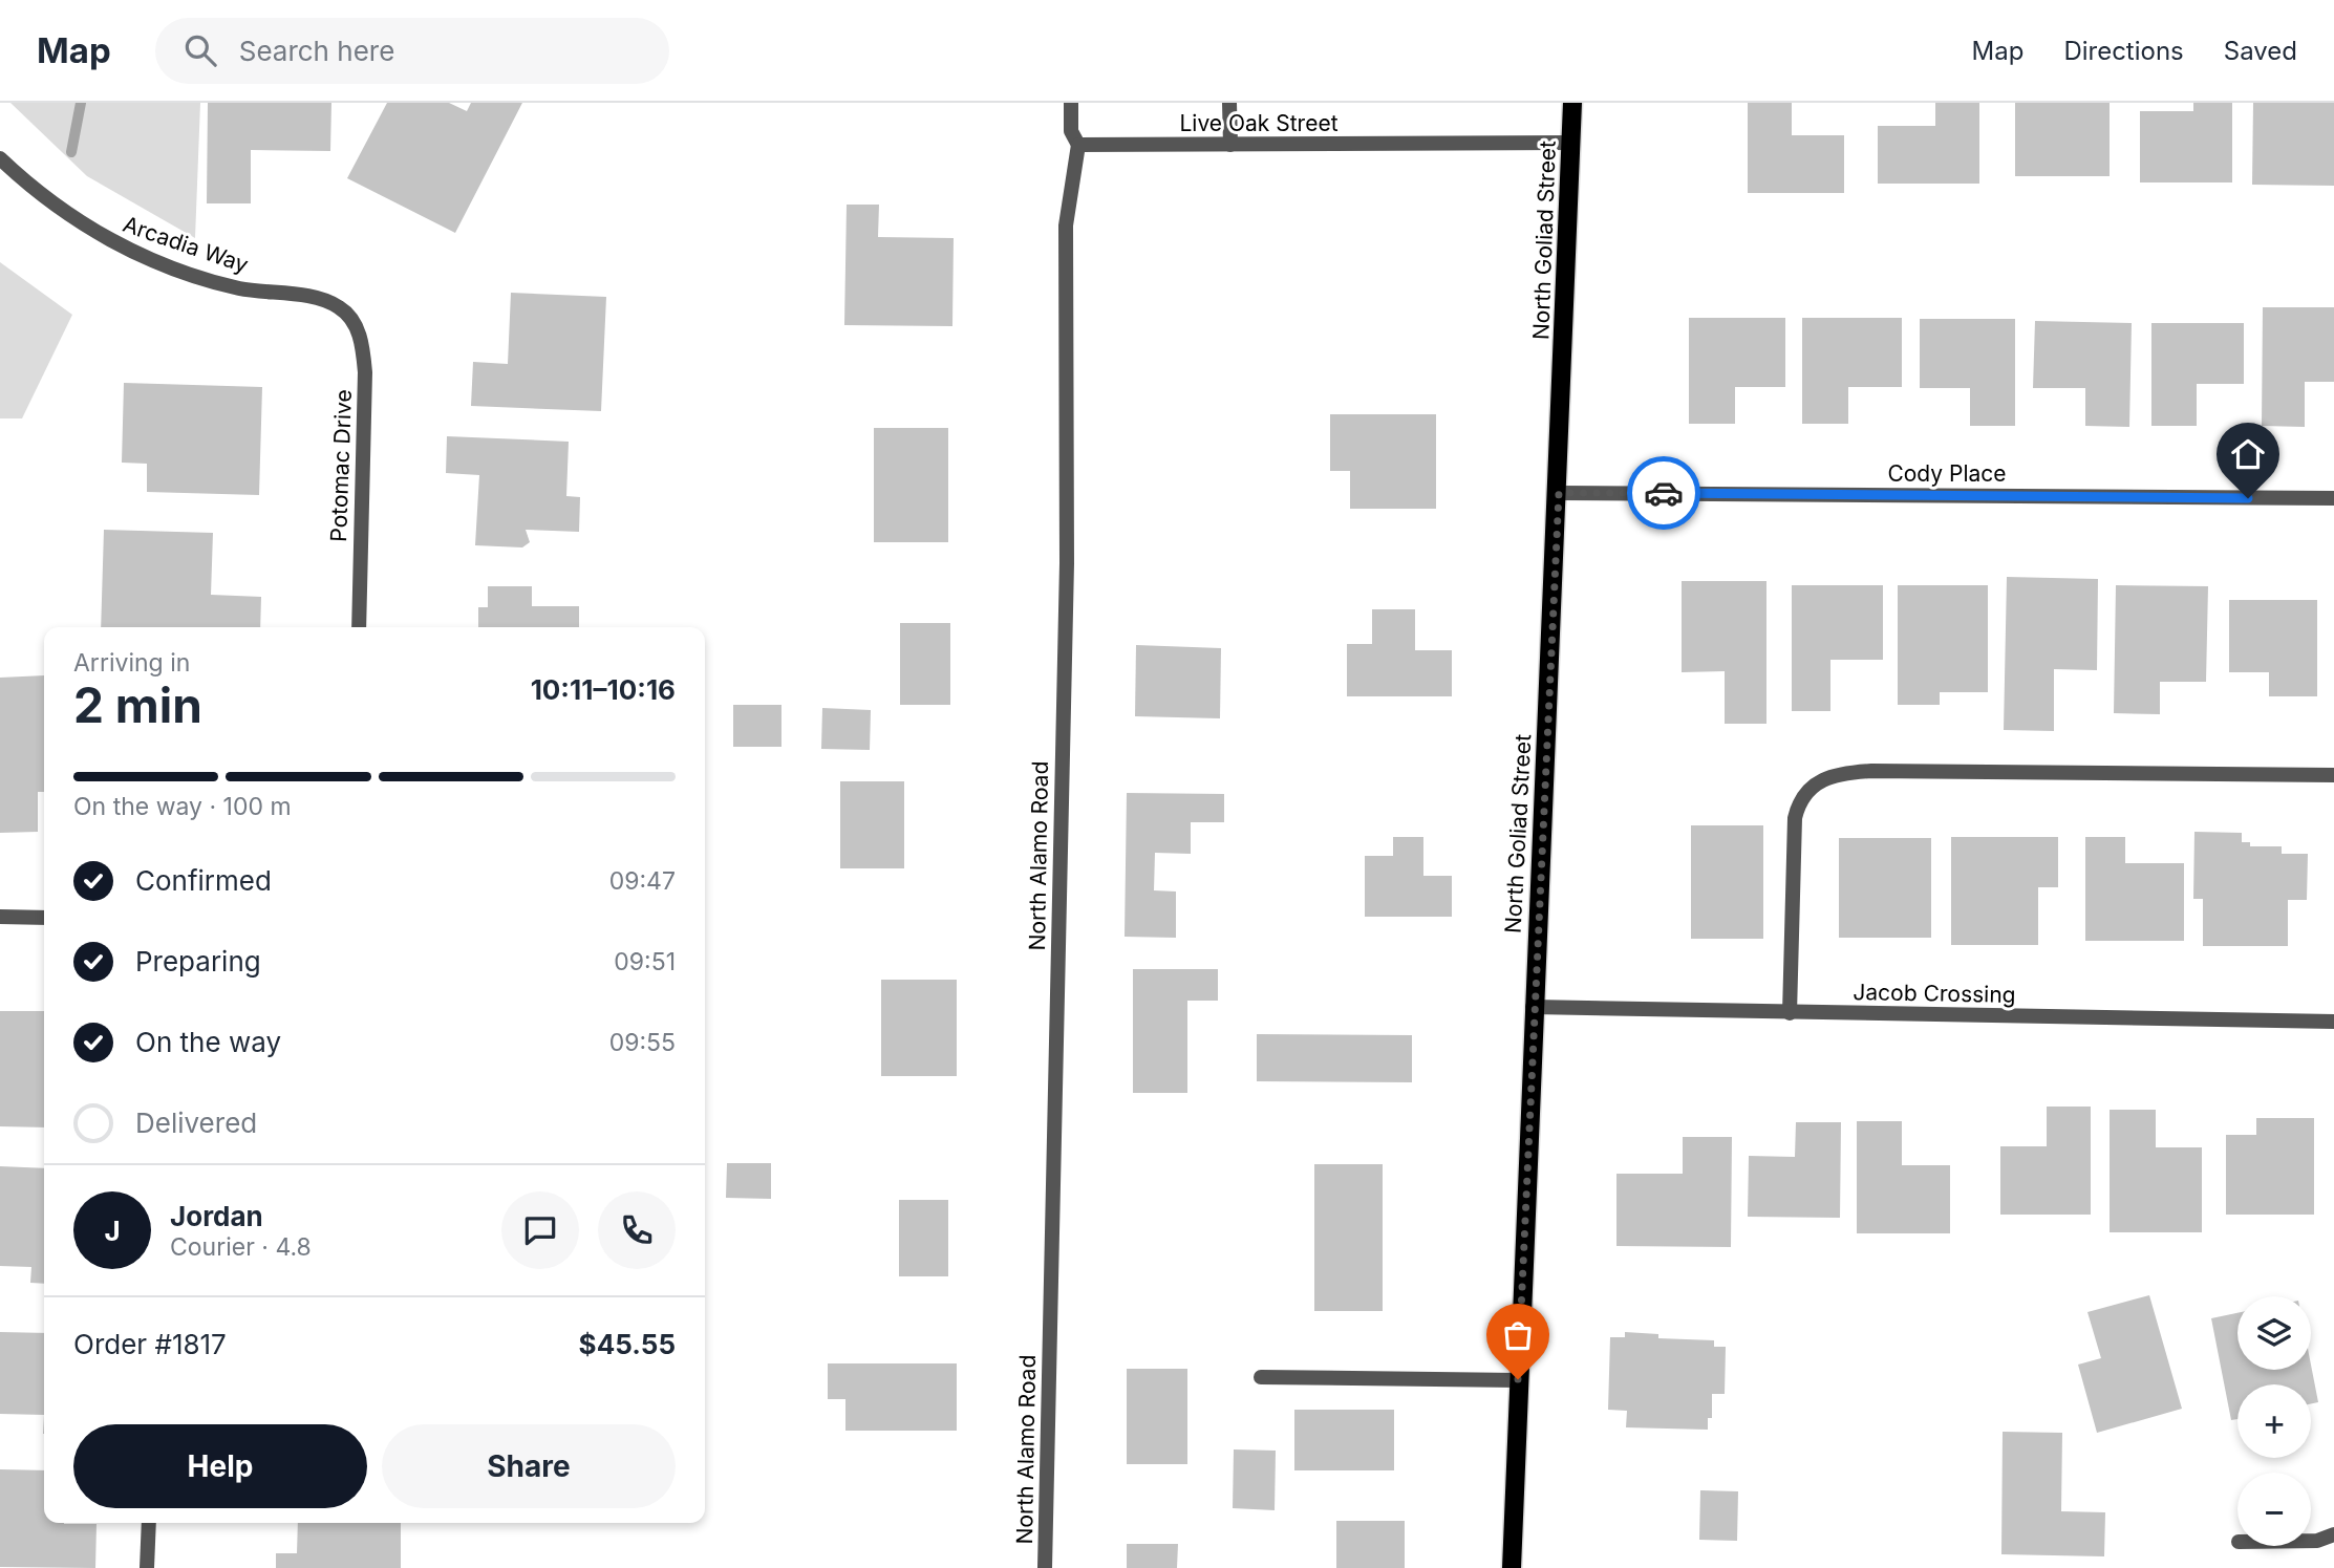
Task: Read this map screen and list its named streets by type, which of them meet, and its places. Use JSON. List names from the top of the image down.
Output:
{
  "streets": {
    "main road": ["North Goliad Street"],
    "street": [
      "Live Oak Street",
      "Arcadia Way",
      "Potomac Drive",
      "Cody Place",
      "North Alamo Road",
      "Jacob Crossing"
    ]
  },
  "crossings": [
    ["Live Oak Street", "North Goliad Street"],
    ["Live Oak Street", "North Alamo Road"],
    ["North Goliad Street", "Cody Place"],
    ["North Goliad Street", "Jacob Crossing"],
    ["Arcadia Way", "Potomac Drive"]
  ],
  "page": {
    "header": "Map",
    "search": "Search here",
    "nav": ["Map", "Directions", "Saved"],
    "heading": ["2 min", "Arriving in", "10:11–10:16"],
    "panel": [
      "Jordan",
      "Courier · 4.8",
      "Order #1817",
      "$45.55"
    ],
    "bar": "On the way · 100 m",
    "list": [
      ["Confirmed", "09:47"],
      ["Preparing", "09:51"],
      ["On the way", "09:55"],
      "Delivered"
    ],
    "round": "J",
    "map_buttons": ["+", "−"],
    "buttons": ["Help", "Share"]
  }
}
